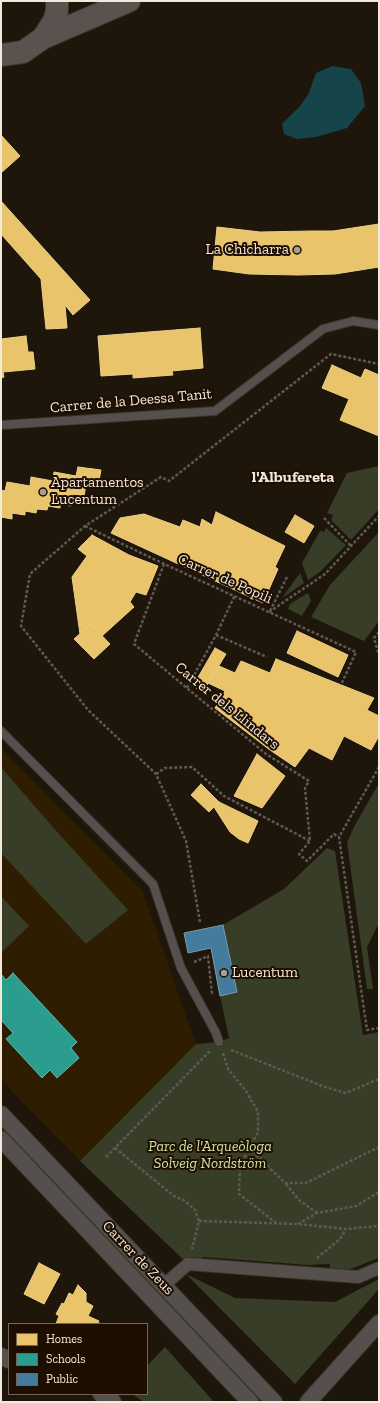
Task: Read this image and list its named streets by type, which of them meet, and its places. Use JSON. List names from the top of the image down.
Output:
{
  "streets": {
    "street": ["Carrer de Zeus"],
    "lane": ["Carrer de la Deessa Tanit"],
    "path": ["Carrer de Popili", "Carrer dels Llindars"]
  },
  "crossings": [
    ["Carrer de Popili", "Carrer dels Llindars"]
  ],
  "districts": ["l'Albufereta"],
  "parks": ["Parc de l'Arqueòloga Solveig Nordström"],
  "places": ["La Chicharra", "Apartamentos Lucentum", "Lucentum"],
  "legend": ["Homes", "Schools", "Public"]
}
